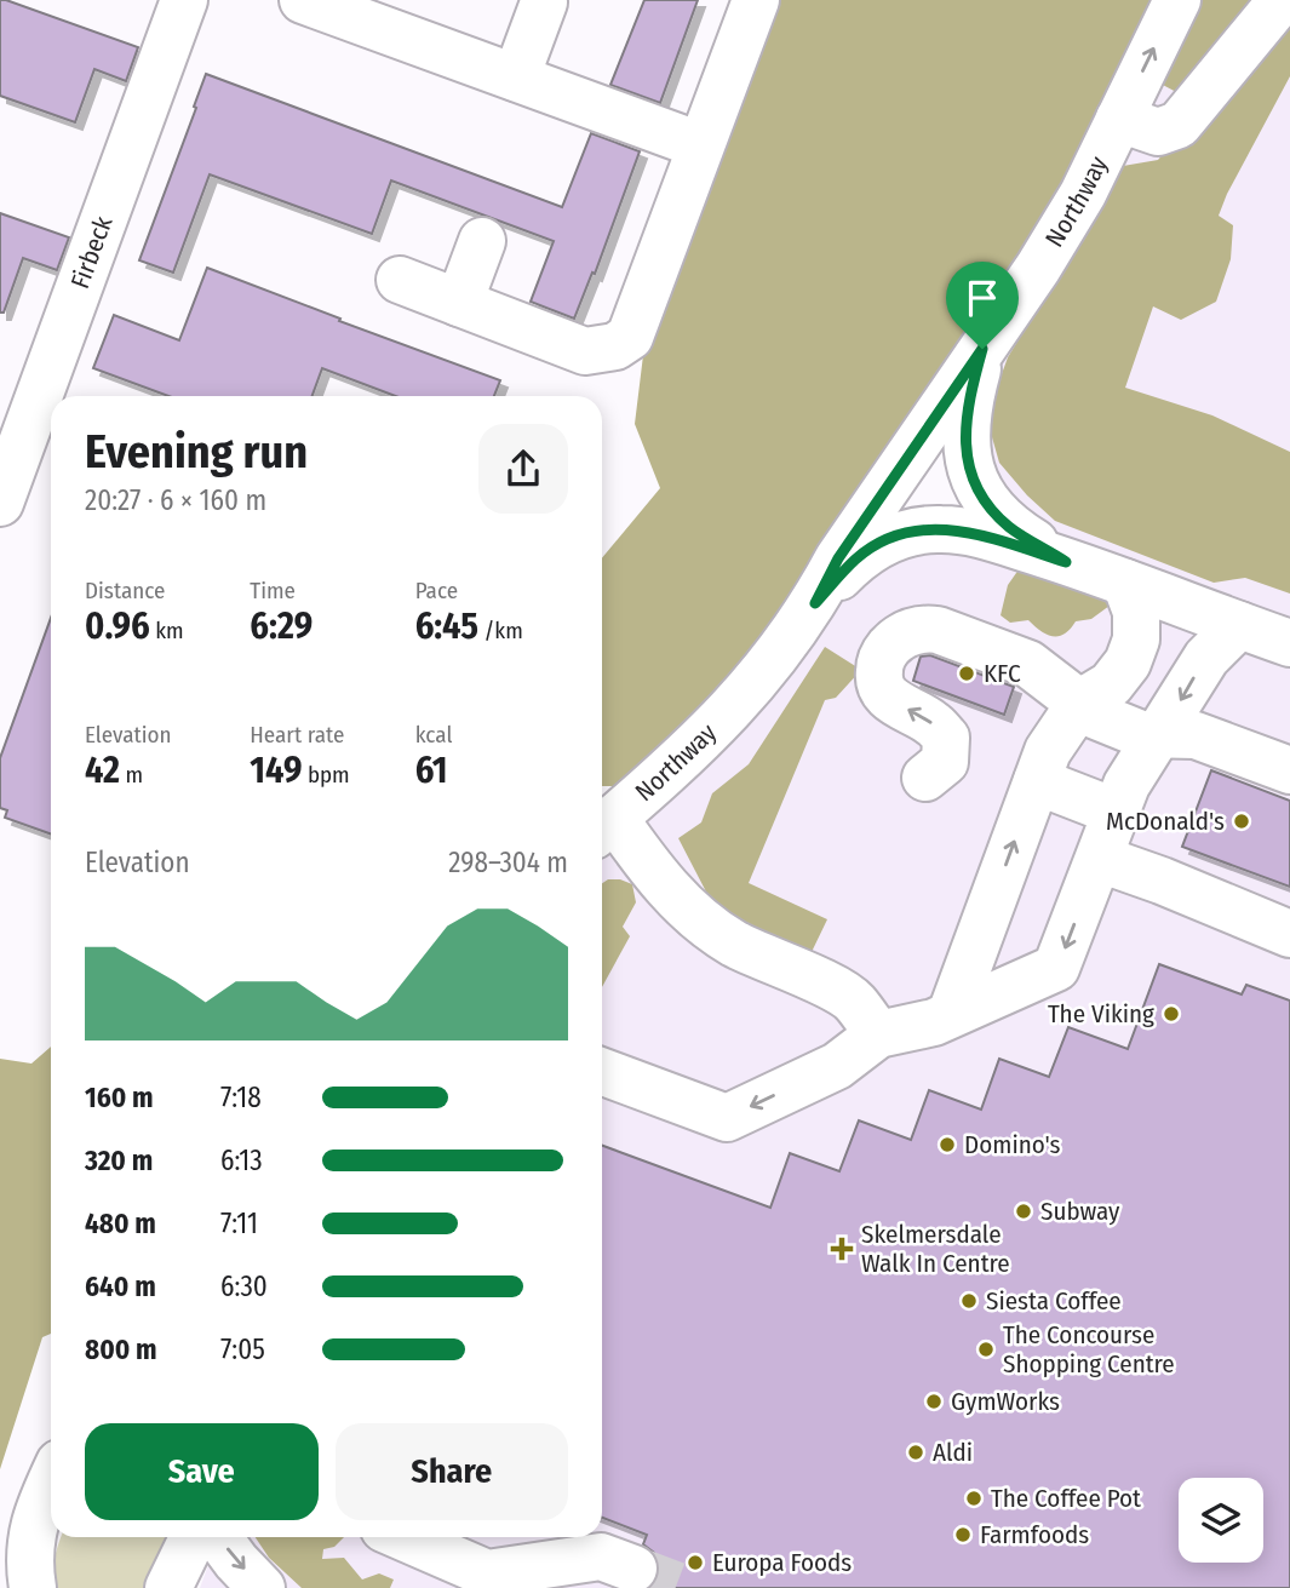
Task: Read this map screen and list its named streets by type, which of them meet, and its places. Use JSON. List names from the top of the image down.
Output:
{
  "streets": {
    "street": ["Northway", "Firbeck"]
  },
  "places": {
    "other": [
      "KFC",
      "McDonald's",
      "The Viking",
      "Domino's",
      "Subway",
      "Siesta Coffee",
      "The Concourse Shopping Centre",
      "GymWorks",
      "Aldi",
      "The Coffee Pot",
      "Farmfoods",
      "Europa Foods"
    ],
    "health": ["Skelmersdale Walk In Centre"]
  },
  "page": {
    "heading": ["Evening run", "20:27 · 6 × 160 m"],
    "stats": [
      ["Distance", "0.96 km"],
      ["Time", "6:29"],
      ["Pace", "6:45 /km"],
      ["Elevation", "42 m"],
      ["Heart rate", "149 bpm"],
      ["kcal", "61"]
    ],
    "chart": ["Elevation", "298–304 m"],
    "list": [
      {
        "name": "160 m",
        "note": "7:18"
      },
      {
        "name": "320 m",
        "note": "6:13"
      },
      {
        "name": "480 m",
        "note": "7:11"
      },
      {
        "name": "640 m",
        "note": "6:30"
      },
      {
        "name": "800 m",
        "note": "7:05"
      }
    ],
    "buttons": ["Save", "Share"]
  }
}
